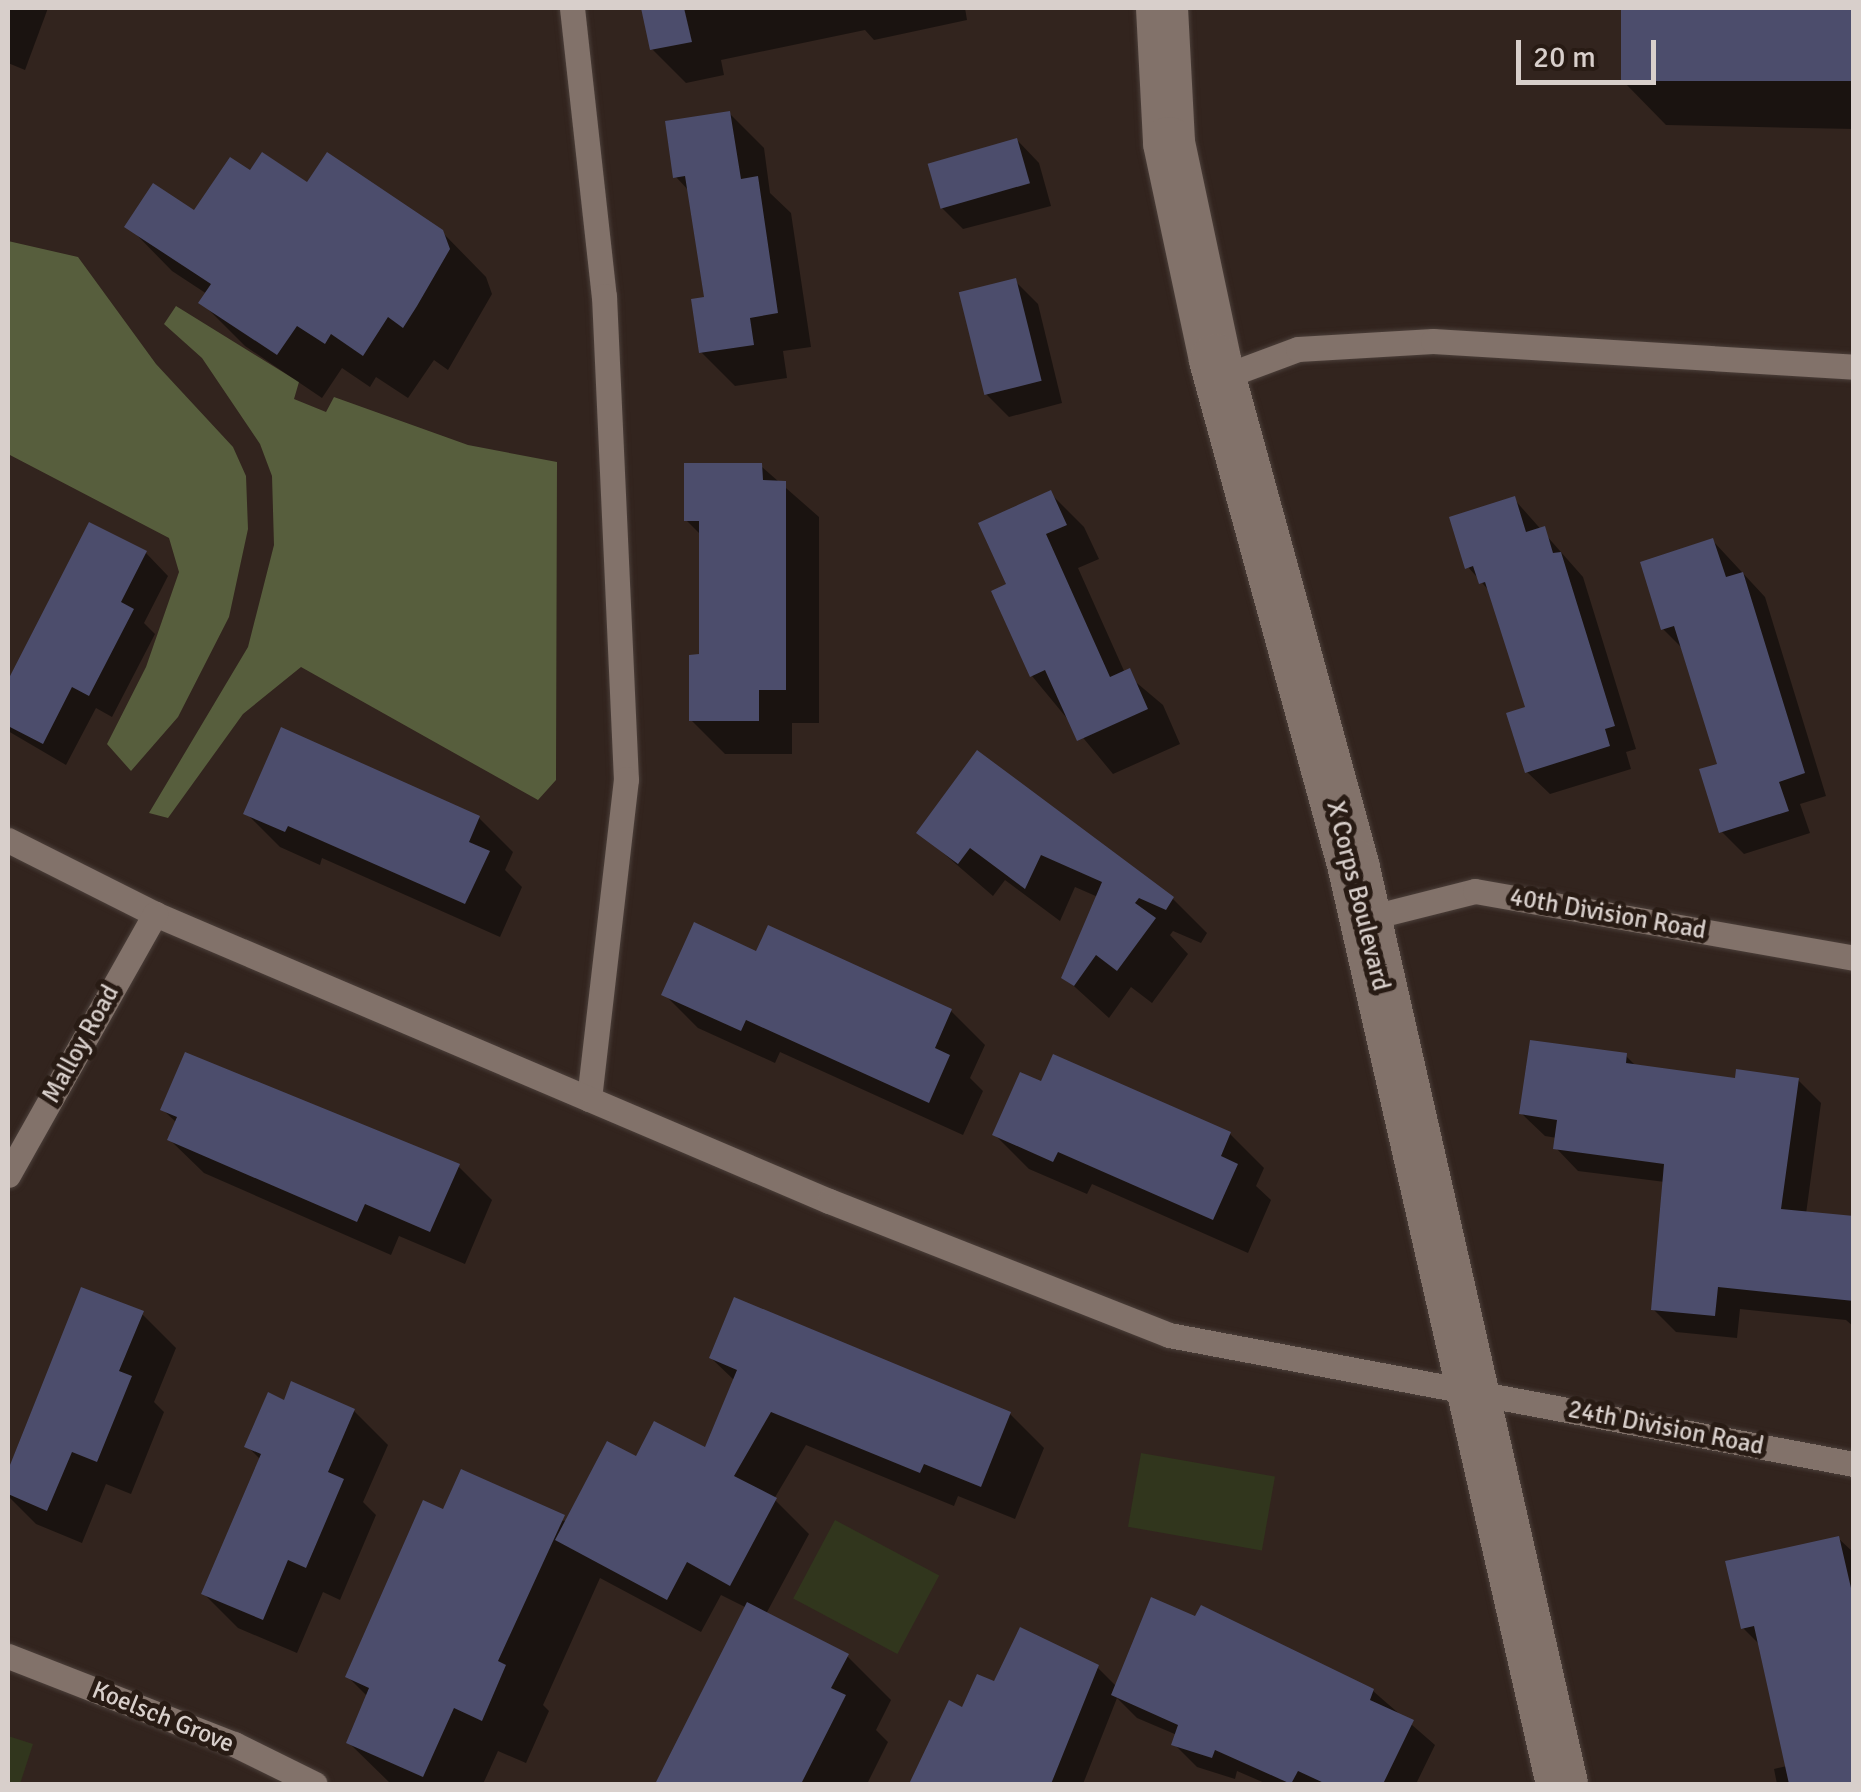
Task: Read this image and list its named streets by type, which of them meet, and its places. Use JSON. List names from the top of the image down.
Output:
{
  "streets": {
    "street": ["X Corps Boulevard"],
    "lane": [
      "40th Division Road",
      "Malloy Road",
      "24th Division Road",
      "Koelsch Grove"
    ]
  },
  "crossings": [
    ["X Corps Boulevard", "40th Division Road"],
    ["X Corps Boulevard", "24th Division Road"],
    ["Malloy Road", "24th Division Road"]
  ],
  "scale_bar": "20 m"
}
